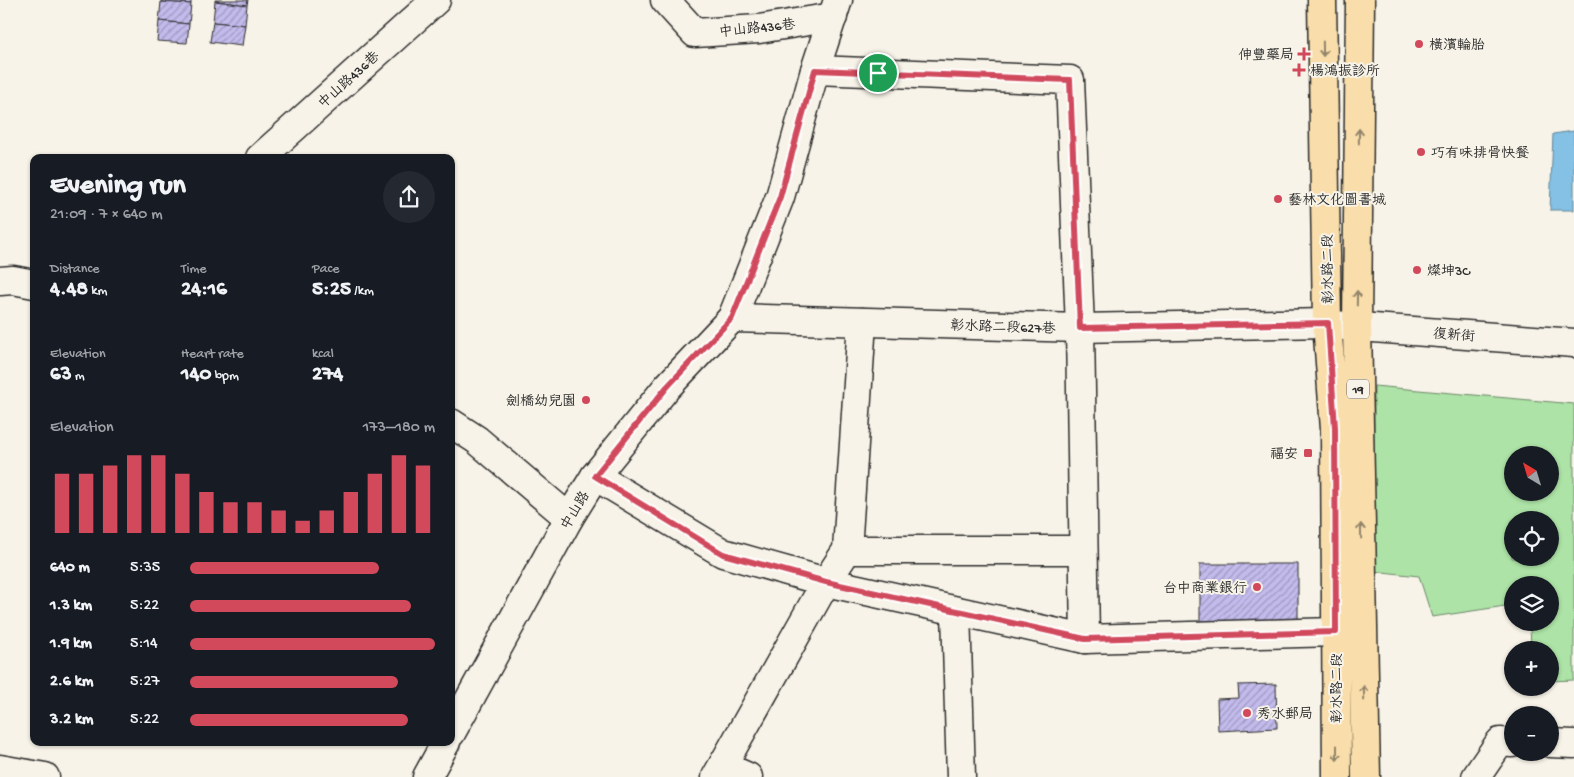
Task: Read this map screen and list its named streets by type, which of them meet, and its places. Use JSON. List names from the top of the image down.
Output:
{
  "streets": {
    "main road": ["彰水路二段", "19"],
    "street": [
      "中山路436巷",
      "彰水路二段627巷",
      "復新街",
      "中山路"
    ]
  },
  "crossings": [
    ["中山路436巷", "中山路"],
    ["彰水路二段", "彰水路二段627巷"],
    ["彰水路二段", "復新街"],
    ["彰水路二段627巷", "復新街"],
    ["彰水路二段627巷", "中山路"]
  ],
  "places": {
    "other": [
      "橫濱輪胎",
      "巧有味排骨快餐",
      "藝林文化圖書城",
      "燦坤3C",
      "劍橋幼兒園",
      "台中商業銀行",
      "秀水郵局"
    ],
    "health": ["伸豐藥局", "楊鴻振診所"],
    "transit": ["福安"]
  },
  "north": "top left",
  "page": {
    "heading": ["Evening run", "21:09 · 7 × 640 m"],
    "stats": [
      ["Distance", "4.48 km"],
      ["Time", "24:16"],
      ["Pace", "5:25 /km"],
      ["Elevation", "63 m"],
      ["Heart rate", "140 bpm"],
      ["kcal", "274"]
    ],
    "chart": ["Elevation", "173–180 m"],
    "map_buttons": ["+", "−"],
    "list": [
      {
        "name": "640 m",
        "note": "5:35"
      },
      {
        "name": "1.3 km",
        "note": "5:22"
      },
      {
        "name": "1.9 km",
        "note": "5:14"
      },
      {
        "name": "2.6 km",
        "note": "5:27"
      },
      {
        "name": "3.2 km",
        "note": "5:22"
      }
    ]
  }
}
